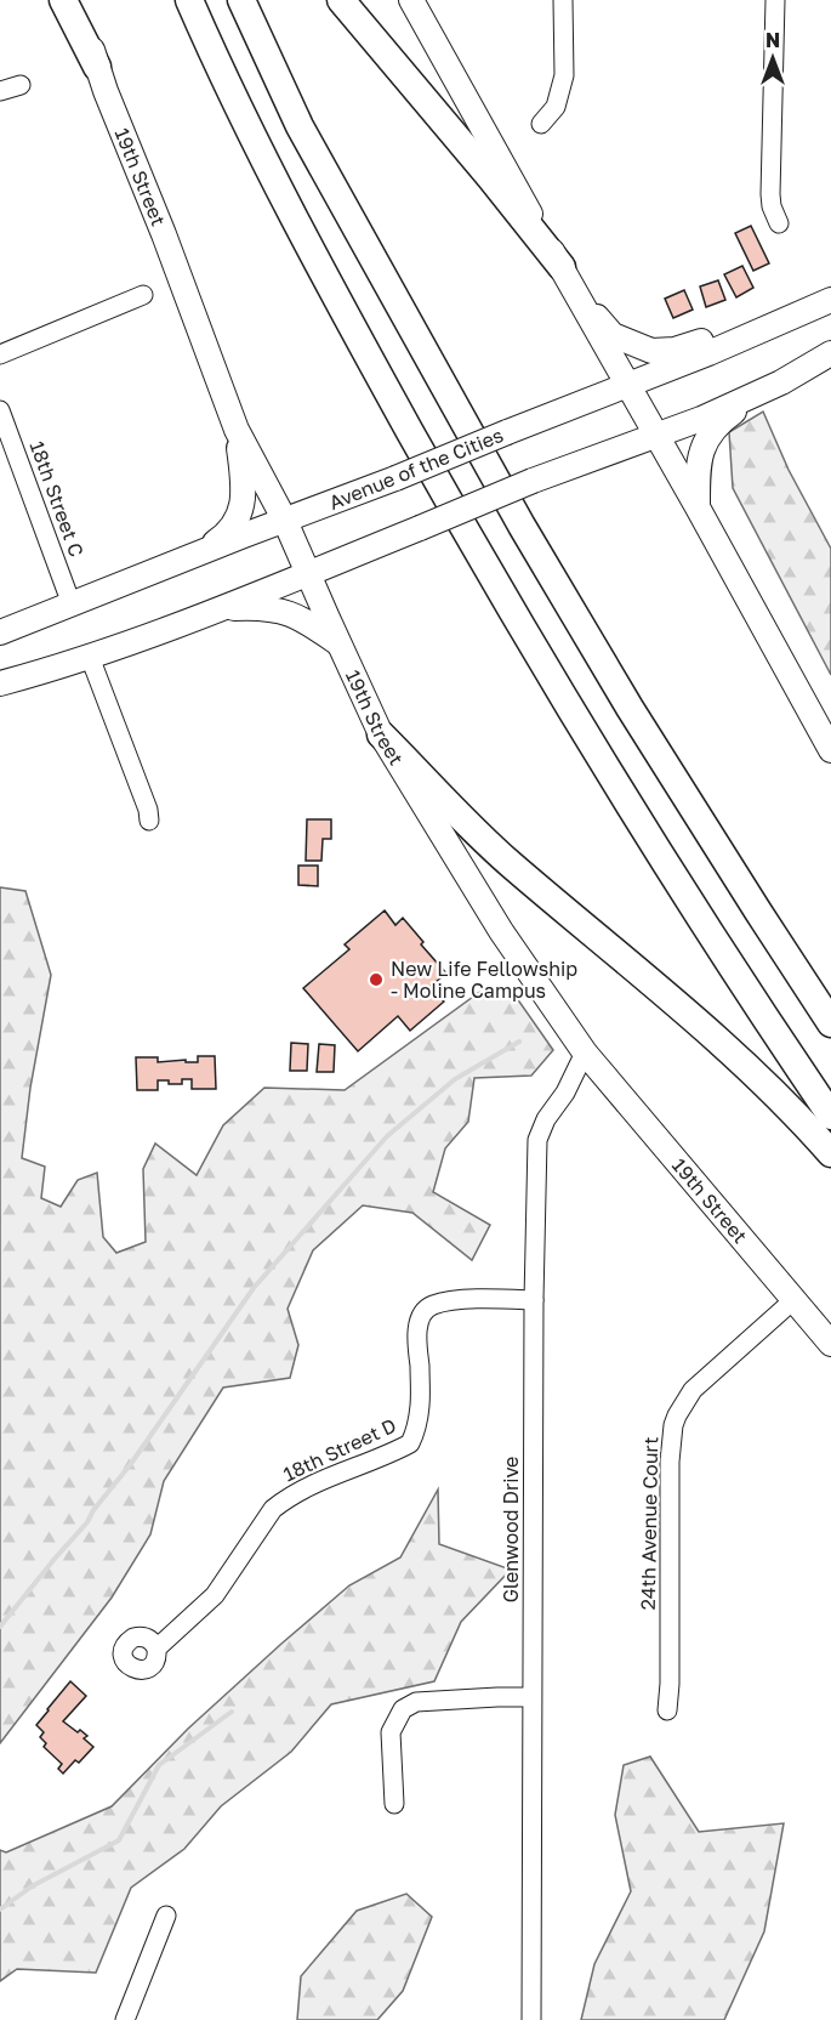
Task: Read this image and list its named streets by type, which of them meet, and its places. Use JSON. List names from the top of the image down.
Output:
{
  "streets": {
    "main road": ["19th Street", "Avenue of the Cities"],
    "street": [
      "18th Street C",
      "18th Street D",
      "24th Avenue Court",
      "Glenwood Drive"
    ]
  },
  "crossings": [
    ["19th Street", "Avenue of the Cities"],
    ["19th Street", "24th Avenue Court"],
    ["19th Street", "Glenwood Drive"],
    ["Avenue of the Cities", "18th Street C"],
    ["18th Street D", "Glenwood Drive"]
  ],
  "places": ["New Life Fellowship - Moline Campus"],
  "north": "top"
}
